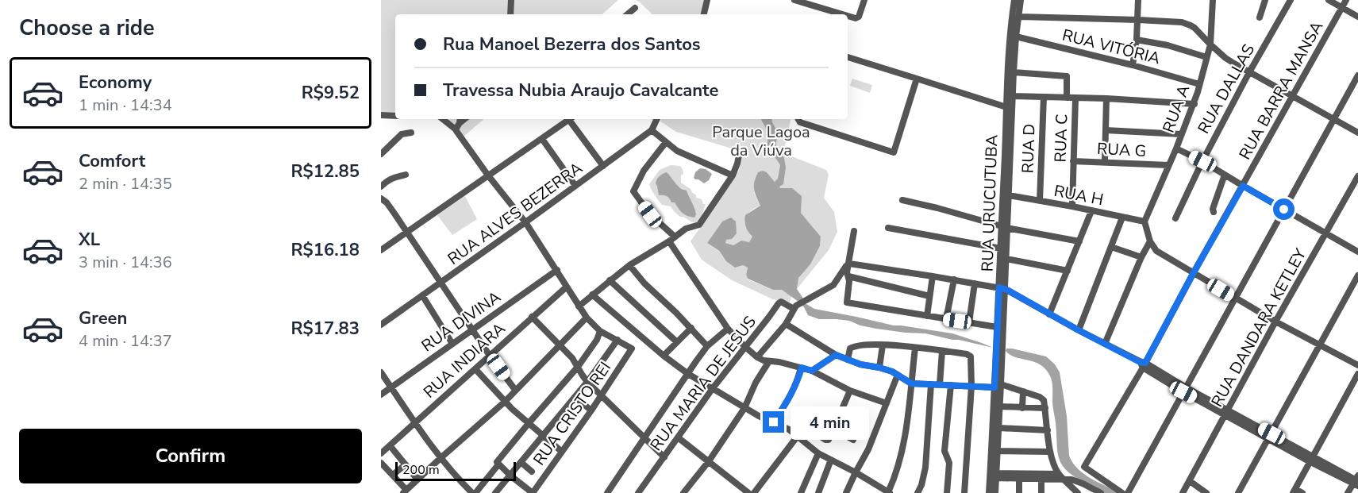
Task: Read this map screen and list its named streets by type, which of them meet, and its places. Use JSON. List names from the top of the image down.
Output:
{
  "streets": {
    "street": [
      "RUA VITÓRIA",
      "RUA DALLAS",
      "RUA BARRA MANSA",
      "RUA A",
      "RUA C",
      "RUA D",
      "RUA G",
      "RUA H",
      "RUA URUCUTUBA",
      "RUA ALVES BEZERRA",
      "RUA DIVINA",
      "RUA DANDARA KETLEY",
      "RUA INDIARA",
      "RUA MARIA DE JESUS",
      "RUA CRISTO REI"
    ]
  },
  "crossings": [
    ["RUA VITÓRIA", "RUA A"],
    ["RUA VITÓRIA", "RUA URUCUTUBA"],
    ["RUA A", "RUA G"],
    ["RUA A", "RUA H"],
    ["RUA C", "RUA G"],
    ["RUA C", "RUA H"],
    ["RUA D", "RUA H"],
    ["RUA H", "RUA URUCUTUBA"]
  ],
  "parks": ["Parque Lagoa da Viúva"],
  "scale_bar": "200 m",
  "page": {
    "heading": "Choose a ride",
    "banner": ["Rua Manoel Bezerra dos Santos", "Travessa Nubia Araujo Cavalcante"],
    "list": [
      {
        "name": "Economy",
        "note": "1 min · 14:34",
        "value": "R$9.52"
      },
      {
        "name": "Comfort",
        "note": "2 min · 14:35",
        "value": "R$12.85"
      },
      {
        "name": "XL",
        "note": "3 min · 14:36",
        "value": "R$16.18"
      },
      {
        "name": "Green",
        "note": "4 min · 14:37",
        "value": "R$17.83"
      }
    ],
    "bubble": "4 min",
    "buttons": "Confirm",
    "scale": "200 m"
  }
}
